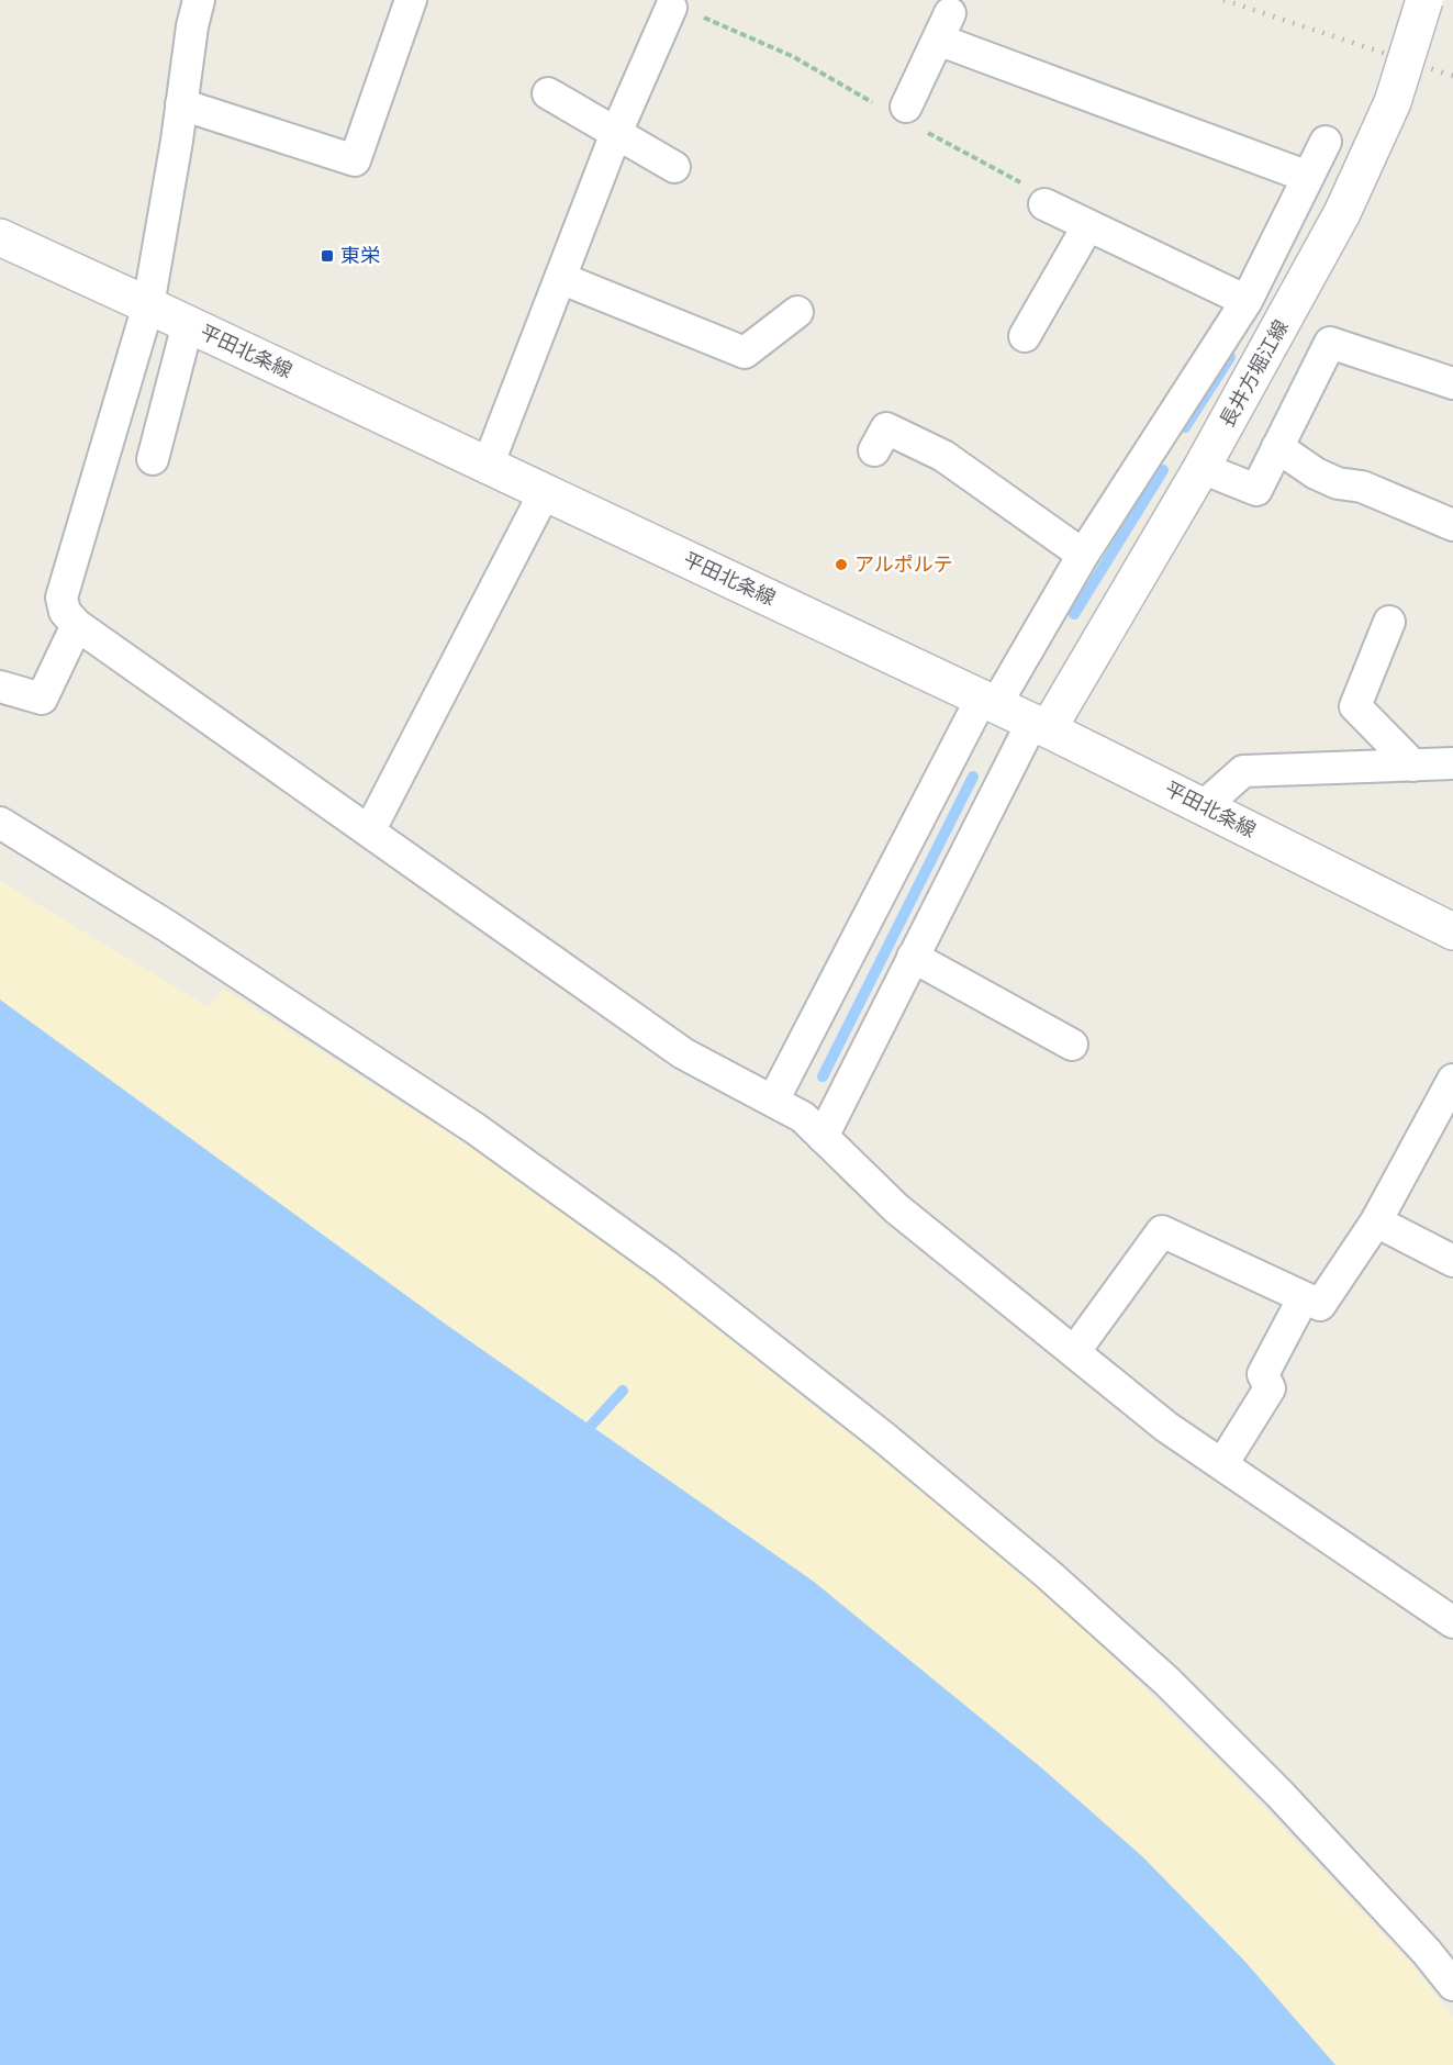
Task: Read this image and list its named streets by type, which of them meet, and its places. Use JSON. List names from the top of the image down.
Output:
{
  "streets": {
    "main road": ["平田北条線", "長井方堀江線"]
  },
  "crossings": [
    ["平田北条線", "長井方堀江線"]
  ],
  "places": {
    "transit": ["東栄"],
    "other": ["アルポルテ"]
  }
}
